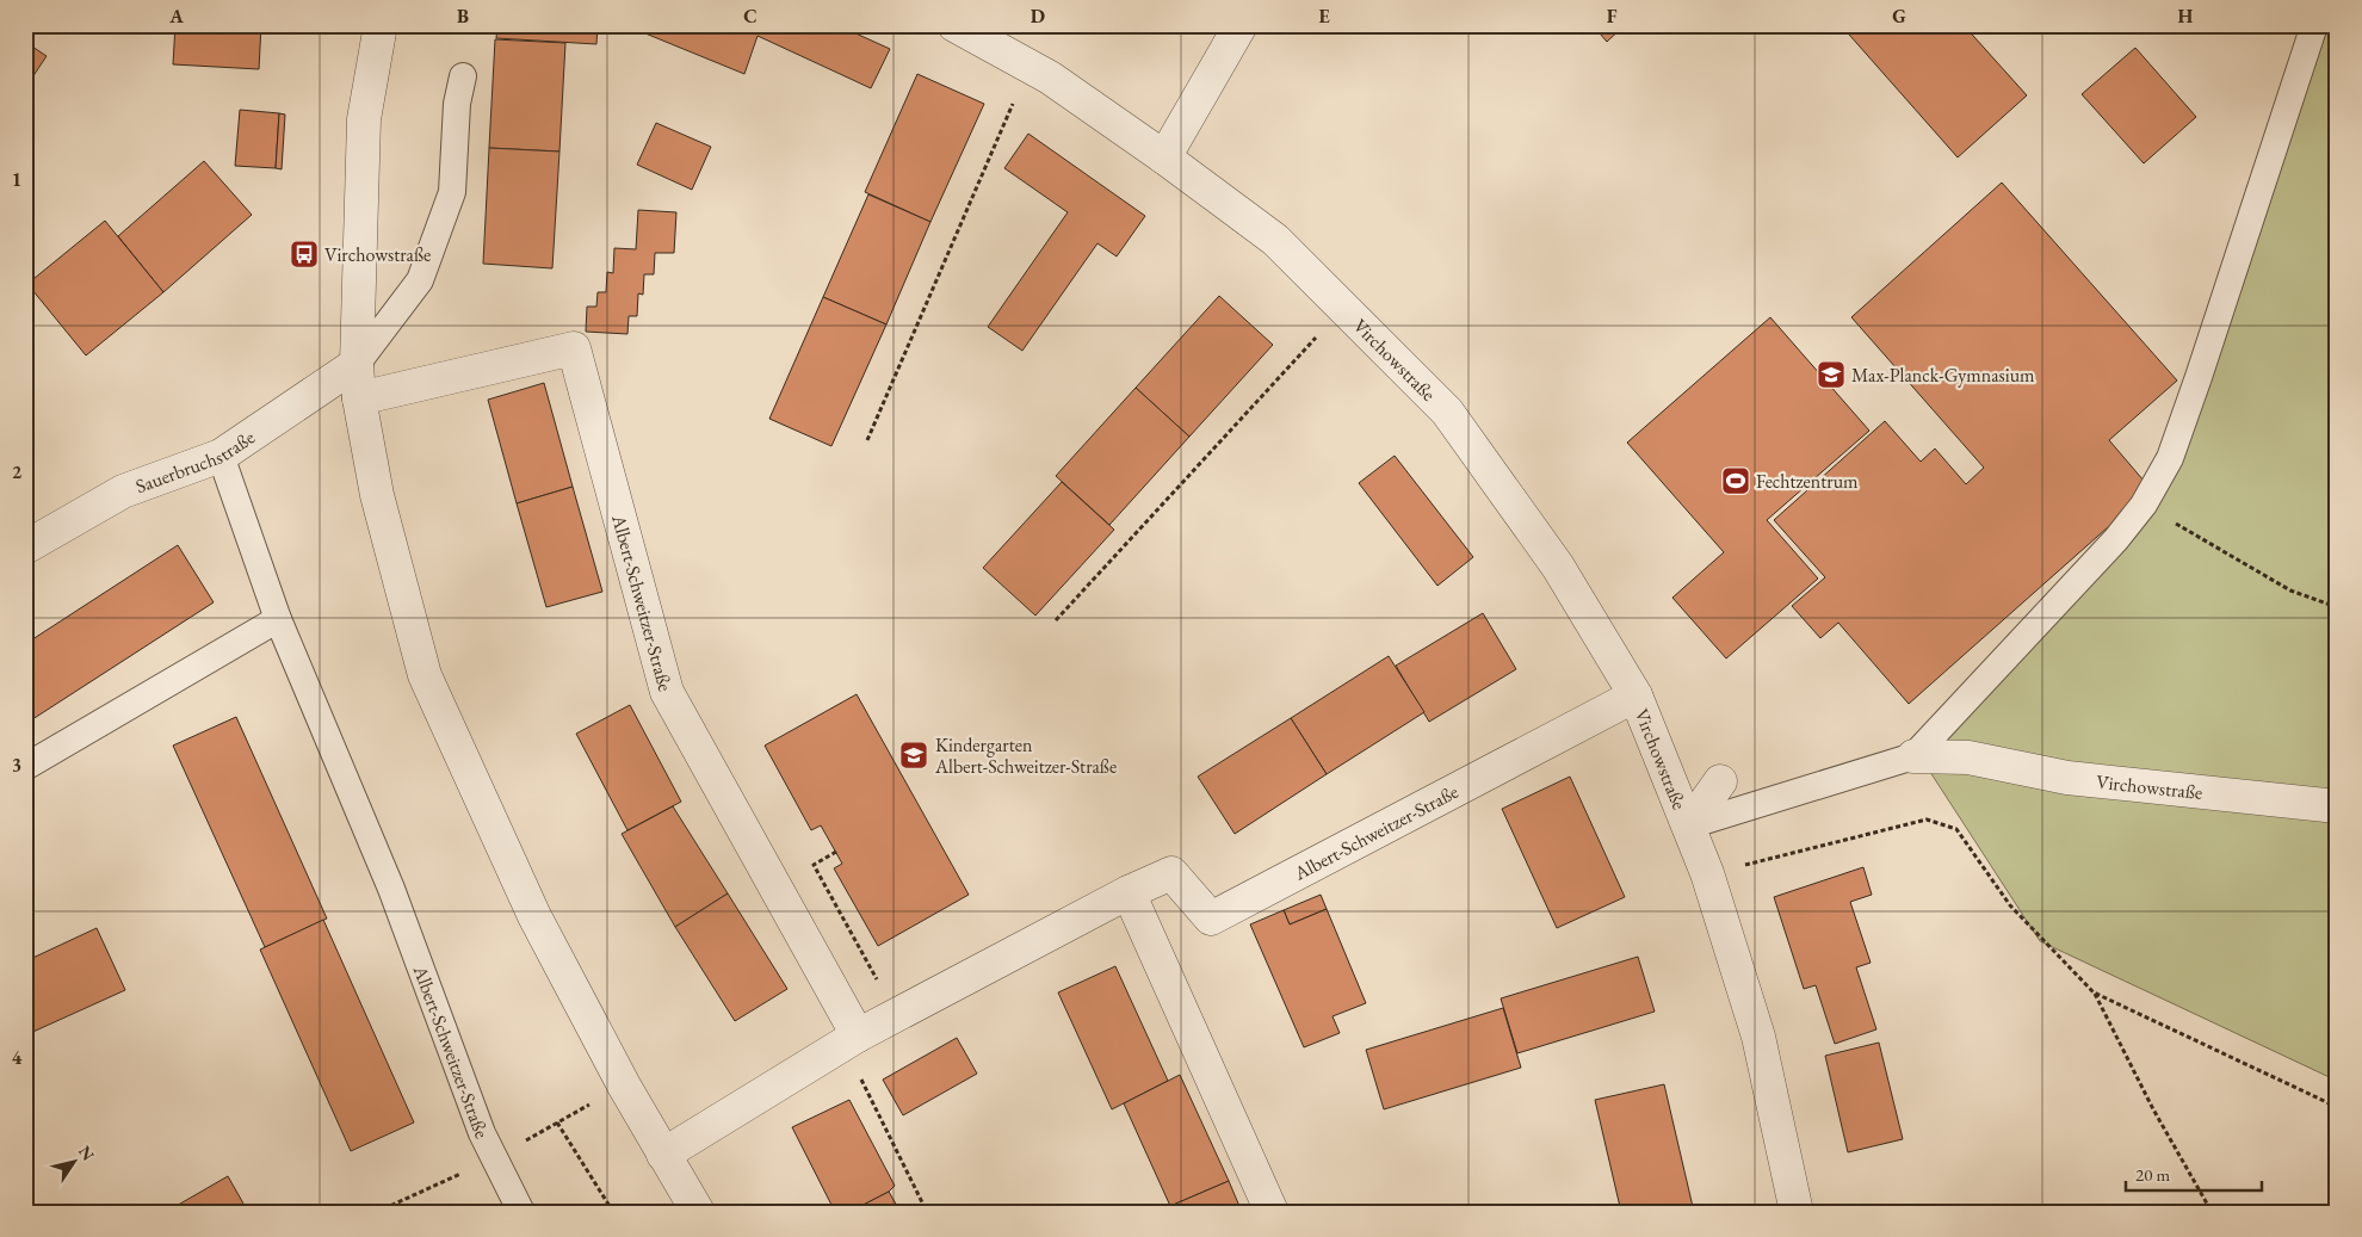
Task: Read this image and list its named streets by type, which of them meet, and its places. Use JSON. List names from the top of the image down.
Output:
{
  "streets": {
    "street": ["Virchowstraße", "Sauerbruchstraße", "Albert-Schweitzer-Straße"]
  },
  "crossings": [
    ["Virchowstraße", "Albert-Schweitzer-Straße"],
    ["Sauerbruchstraße", "Albert-Schweitzer-Straße"]
  ],
  "places": {
    "bus stop": ["Virchowstraße"],
    "school or university": ["Max-Planck-Gymnasium", "Kindergarten Albert-Schweitzer-Straße"],
    "sports": ["Fechtzentrum"]
  },
  "scale_bar": "20 m",
  "north": "top right",
  "grid": {
    "columns": [
      "A",
      "B",
      "C",
      "D",
      "E",
      "F",
      "G",
      "H"
    ],
    "rows": [
      "1",
      "2",
      "3",
      "4"
    ]
  }
}
